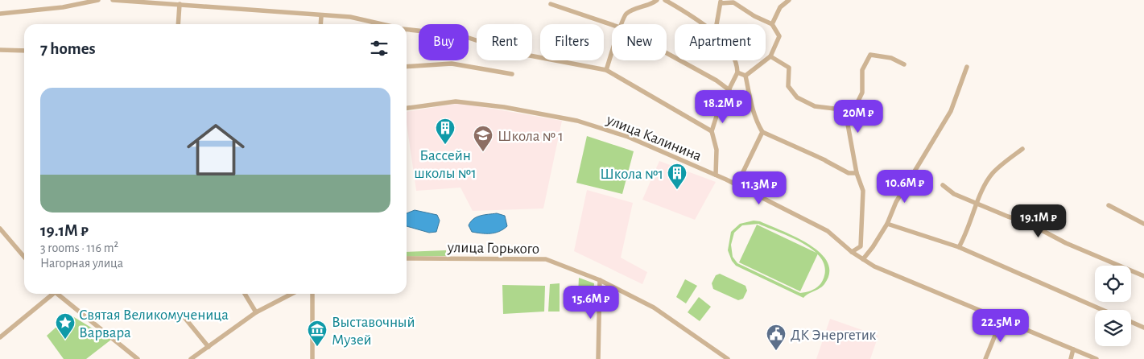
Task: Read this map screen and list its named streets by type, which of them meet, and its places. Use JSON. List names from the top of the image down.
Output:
{
  "streets": {
    "street": ["улица Калинина", "улица Горького"]
  },
  "places": {
    "building": ["Бассейн школы №1", "Школа №1"],
    "school or university": ["Школа № 1"],
    "place": ["Святая Великомученица Варвара"],
    "museum": ["Выставочный Музей"],
    "public building": ["ДК Энергетик"]
  },
  "page": {
    "chip": [
      "Buy",
      "Rent",
      "Filters",
      "New",
      "Apartment"
    ],
    "heading": "7 homes",
    "list": [
      {
        "name": "19.1M ₽",
        "note": "3 rooms · 116 m² · Нагорная улица"
      }
    ],
    "price": [
      "18.2M ₽",
      "20M ₽",
      "10.6M ₽",
      "11.3M ₽",
      "19.1M ₽",
      "15.6M ₽",
      "22.5M ₽"
    ]
  }
}
